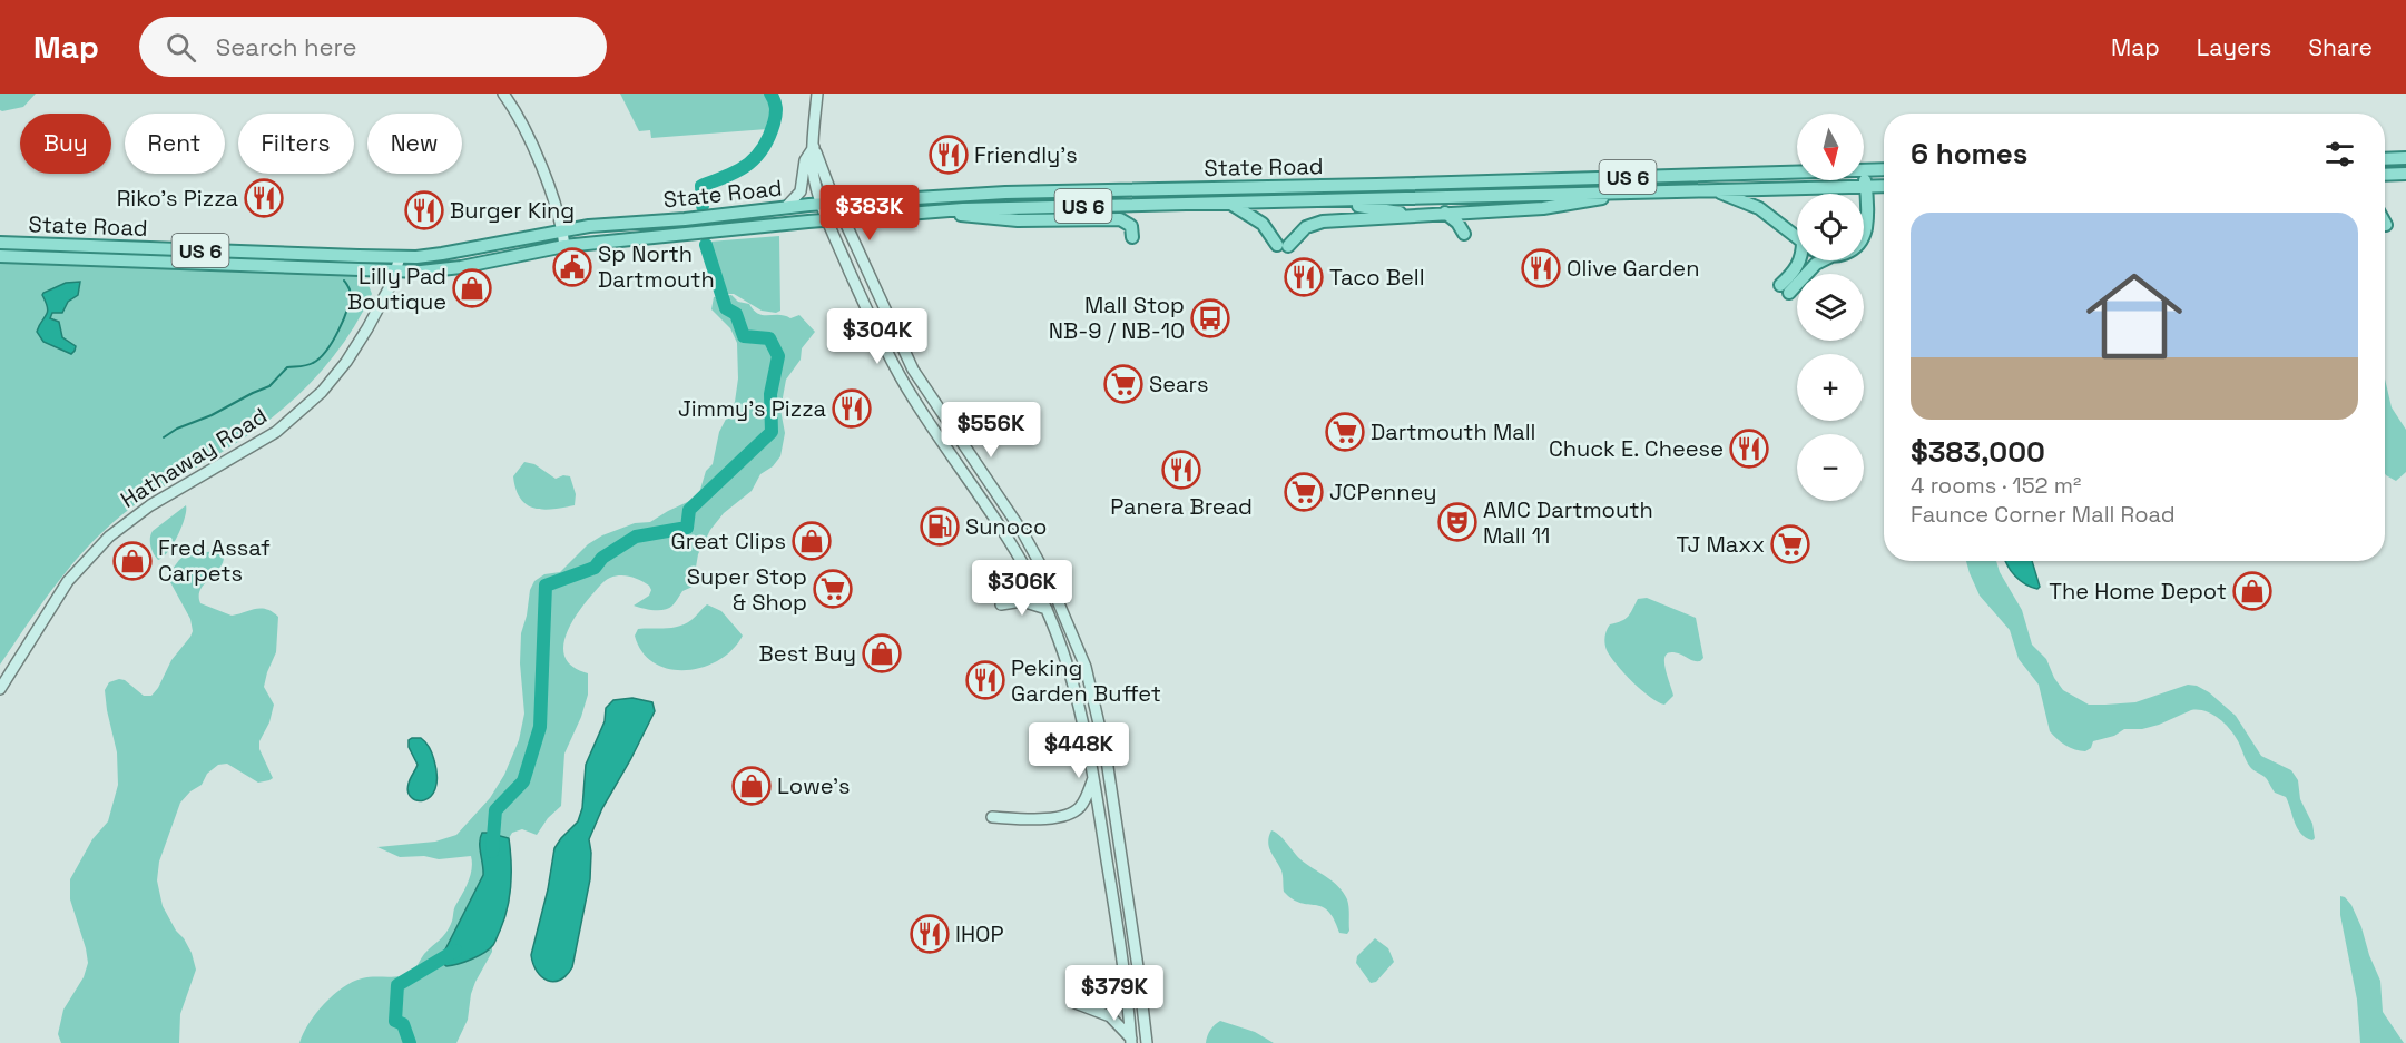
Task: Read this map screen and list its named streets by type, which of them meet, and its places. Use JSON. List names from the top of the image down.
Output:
{
  "streets": {
    "main road": ["State Road", "US 6", "Hathaway Road"]
  },
  "crossings": [
    ["State Road", "Hathaway Road"]
  ],
  "places": {
    "restaurant": [
      "Friendly's",
      "Riko's Pizza",
      "Burger King",
      "Olive Garden",
      "Taco Bell",
      "Jimmy's Pizza",
      "Chuck E. Cheese",
      "Panera Bread",
      "Peking Garden Buffet",
      "IHOP"
    ],
    "public building": ["Sp North Dartmouth"],
    "shop": [
      "Lilly Pad Boutique",
      "Great Clips",
      "Fred Assaf Carpets",
      "The Home Depot",
      "Best Buy",
      "Lowe's"
    ],
    "bus stop": ["Mall Stop NB-9 / NB-10"],
    "supermarket": [
      "Sears",
      "Dartmouth Mall",
      "JCPenney",
      "TJ Maxx",
      "Super Stop & Shop"
    ],
    "theatre": ["AMC Dartmouth Mall 11"],
    "fuel station": ["Sunoco"]
  },
  "north": "bottom",
  "page": {
    "header": "Map",
    "search": "Search here",
    "nav": ["Map", "Layers", "Share"],
    "map_buttons": ["+", "−"],
    "chip": [
      "Buy",
      "Rent",
      "Filters",
      "New"
    ],
    "heading": "6 homes",
    "price": [
      "$383K",
      "$304K",
      "$556K",
      "$306K",
      "$448K",
      "$379K"
    ],
    "list": [
      {
        "name": "$383,000",
        "note": "4 rooms · 152 m² · Faunce Corner Mall Road"
      }
    ]
  }
}
